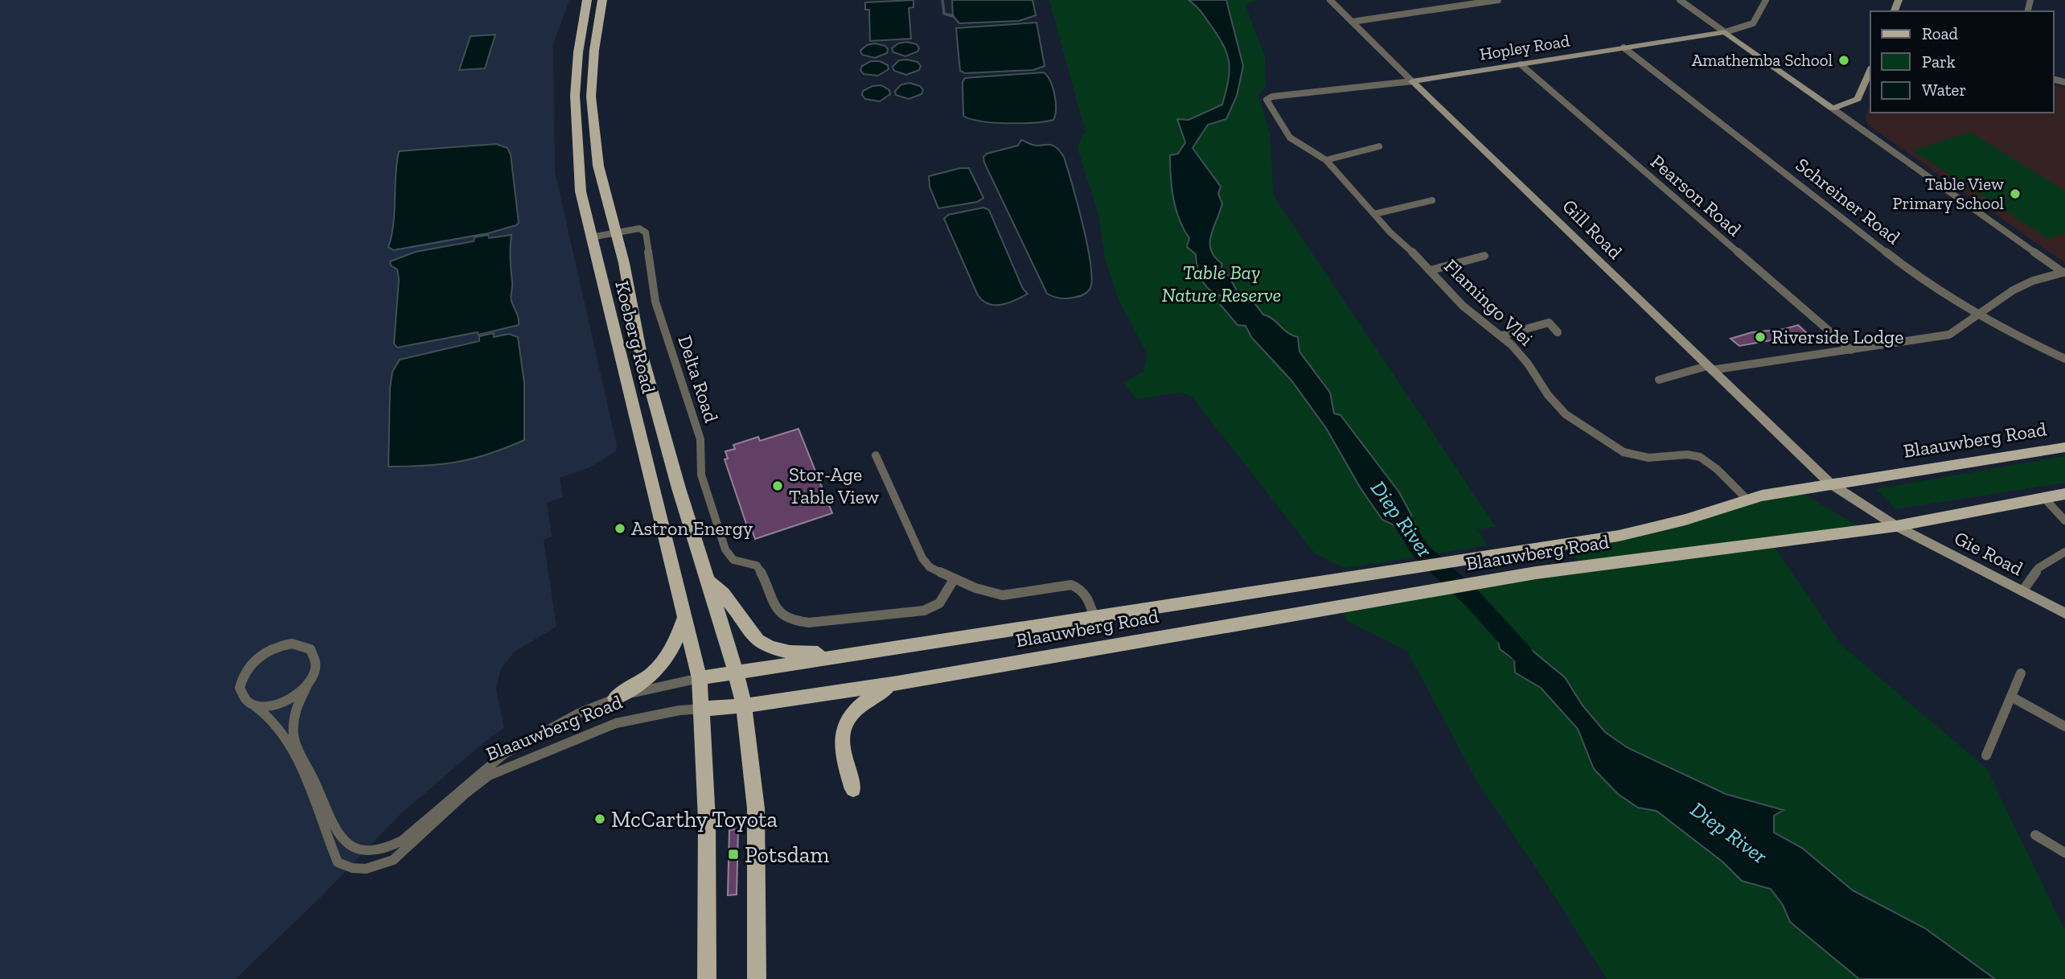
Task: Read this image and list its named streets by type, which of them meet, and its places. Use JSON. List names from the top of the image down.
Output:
{
  "streets": {
    "main road": ["Koeberg Road", "Blaauwberg Road"],
    "street": [
      "Hopley Road",
      "Pearson Road",
      "Schreiner Road",
      "Gill Road",
      "Flamingo Vlei",
      "Delta Road",
      "Gie Road"
    ]
  },
  "crossings": [
    ["Hopley Road", "Pearson Road"],
    ["Hopley Road", "Schreiner Road"],
    ["Hopley Road", "Gill Road"],
    ["Hopley Road", "Flamingo Vlei"],
    ["Gill Road", "Blaauwberg Road"],
    ["Gill Road", "Gie Road"],
    ["Flamingo Vlei", "Blaauwberg Road"],
    ["Koeberg Road", "Delta Road"],
    ["Koeberg Road", "Blaauwberg Road"],
    ["Blaauwberg Road", "Gie Road"]
  ],
  "water": ["Diep River"],
  "parks": ["Table Bay Nature Reserve"],
  "places": {
    "other": [
      "Amathemba School",
      "Table View Primary School",
      "Riverside Lodge",
      "Stor-Age Table View",
      "Astron Energy",
      "McCarthy Toyota"
    ],
    "transit": ["Potsdam"]
  },
  "legend": ["Road", "Park", "Water"]
}
